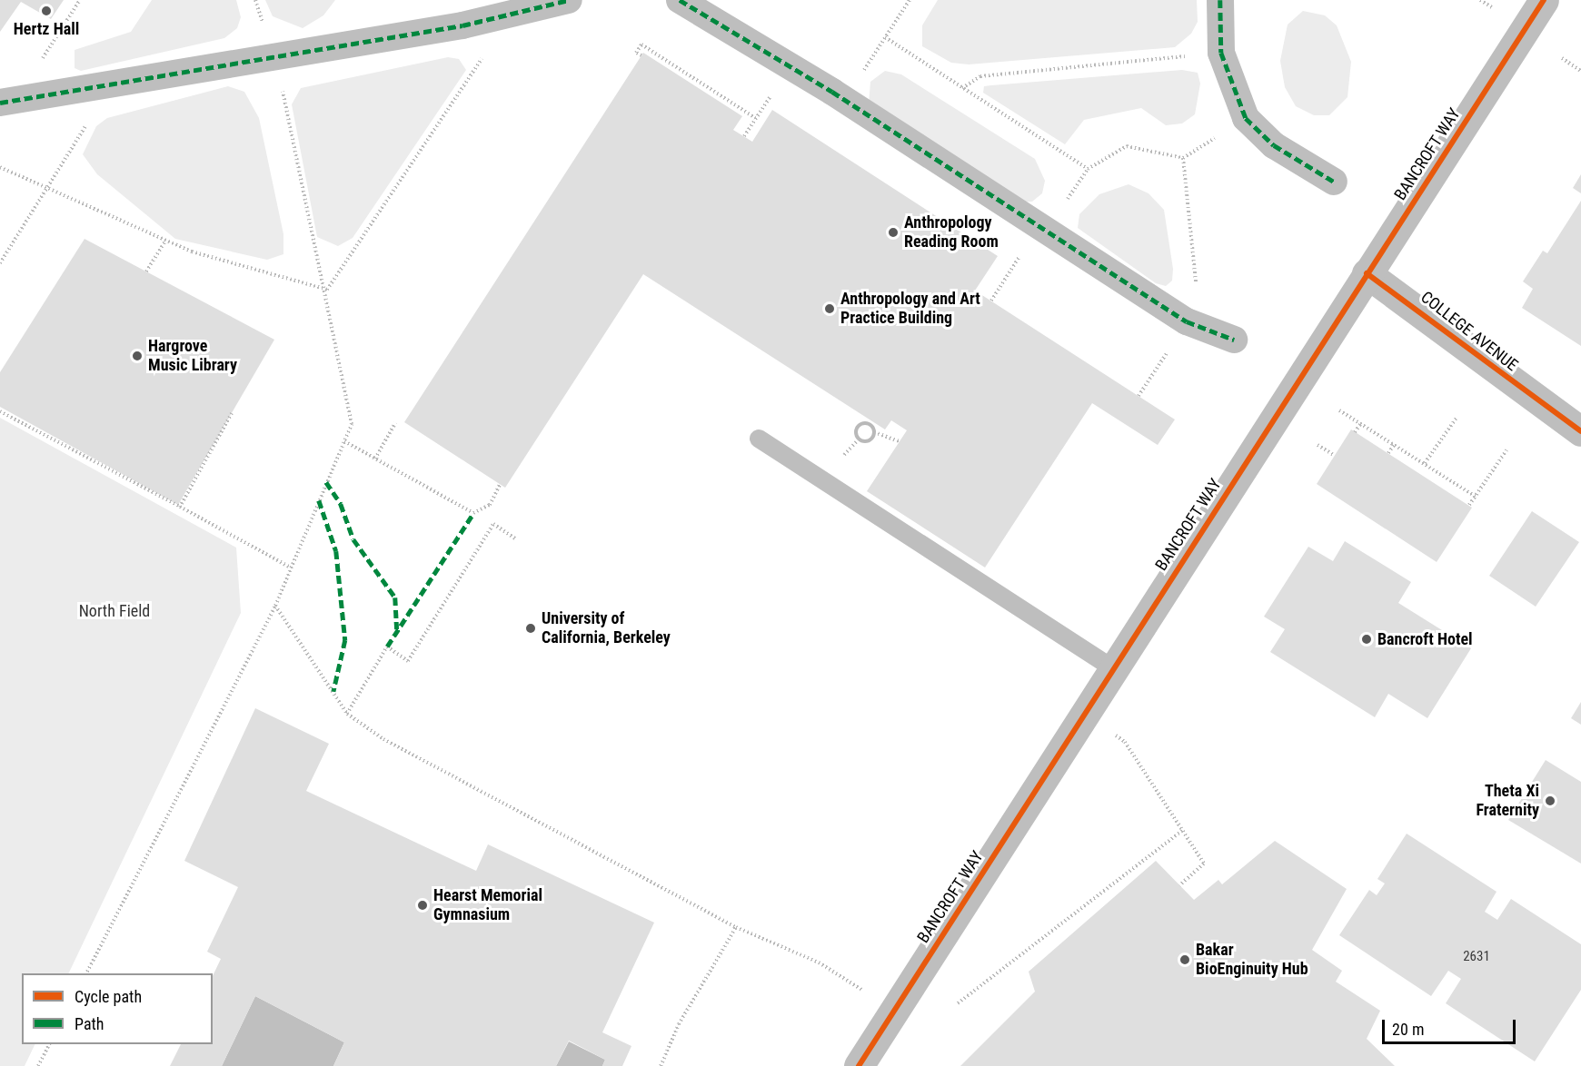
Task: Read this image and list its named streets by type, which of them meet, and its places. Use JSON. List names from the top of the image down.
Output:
{
  "streets": {
    "street": ["BANCROFT WAY", "COLLEGE AVENUE"]
  },
  "crossings": [
    ["BANCROFT WAY", "COLLEGE AVENUE"]
  ],
  "parks": ["North Field"],
  "places": [
    "Hertz Hall",
    "Anthropology Reading Room",
    "Anthropology and Art Practice Building",
    "Hargrove Music Library",
    "University of California, Berkeley",
    "Bancroft Hotel",
    "Theta Xi Fraternity",
    "Hearst Memorial Gymnasium",
    "Bakar BioEnginuity Hub"
  ],
  "house_numbers": ["2631"],
  "legend": ["Cycle path", "Path"],
  "scale_bar": "20 m"
}
